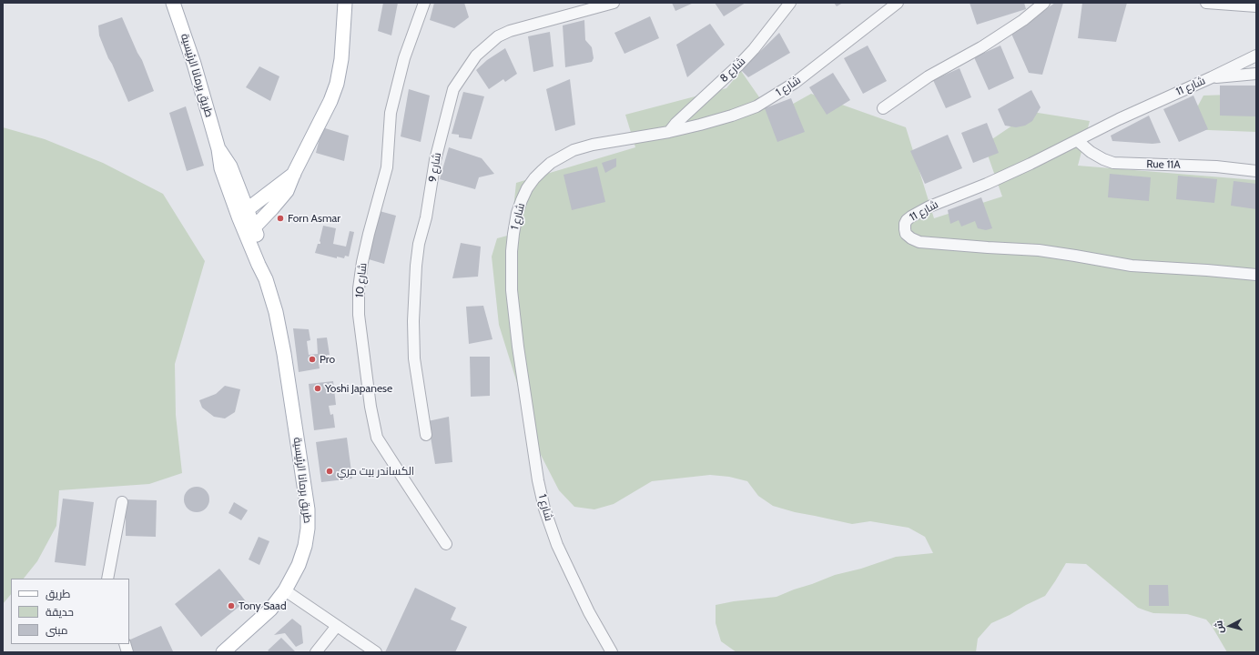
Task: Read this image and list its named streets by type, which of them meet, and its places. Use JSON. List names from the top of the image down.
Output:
{
  "streets": {
    "main road": ["طريق برمانا الرئيسية"],
    "street": [
      "شارع 8",
      "شارع 1",
      "شارع 11",
      "Rue 11A",
      "شارع 9",
      "شارع 10"
    ]
  },
  "crossings": [
    ["شارع 8", "شارع 1"],
    ["شارع 11", "Rue 11A"]
  ],
  "places": [
    "Forn Asmar",
    "Pro",
    "Yoshi Japanese",
    "الكساندر بيت مري",
    "Tony Saad"
  ],
  "legend": ["طريق", "حديقة", "مبنى"],
  "north": "left"
}
